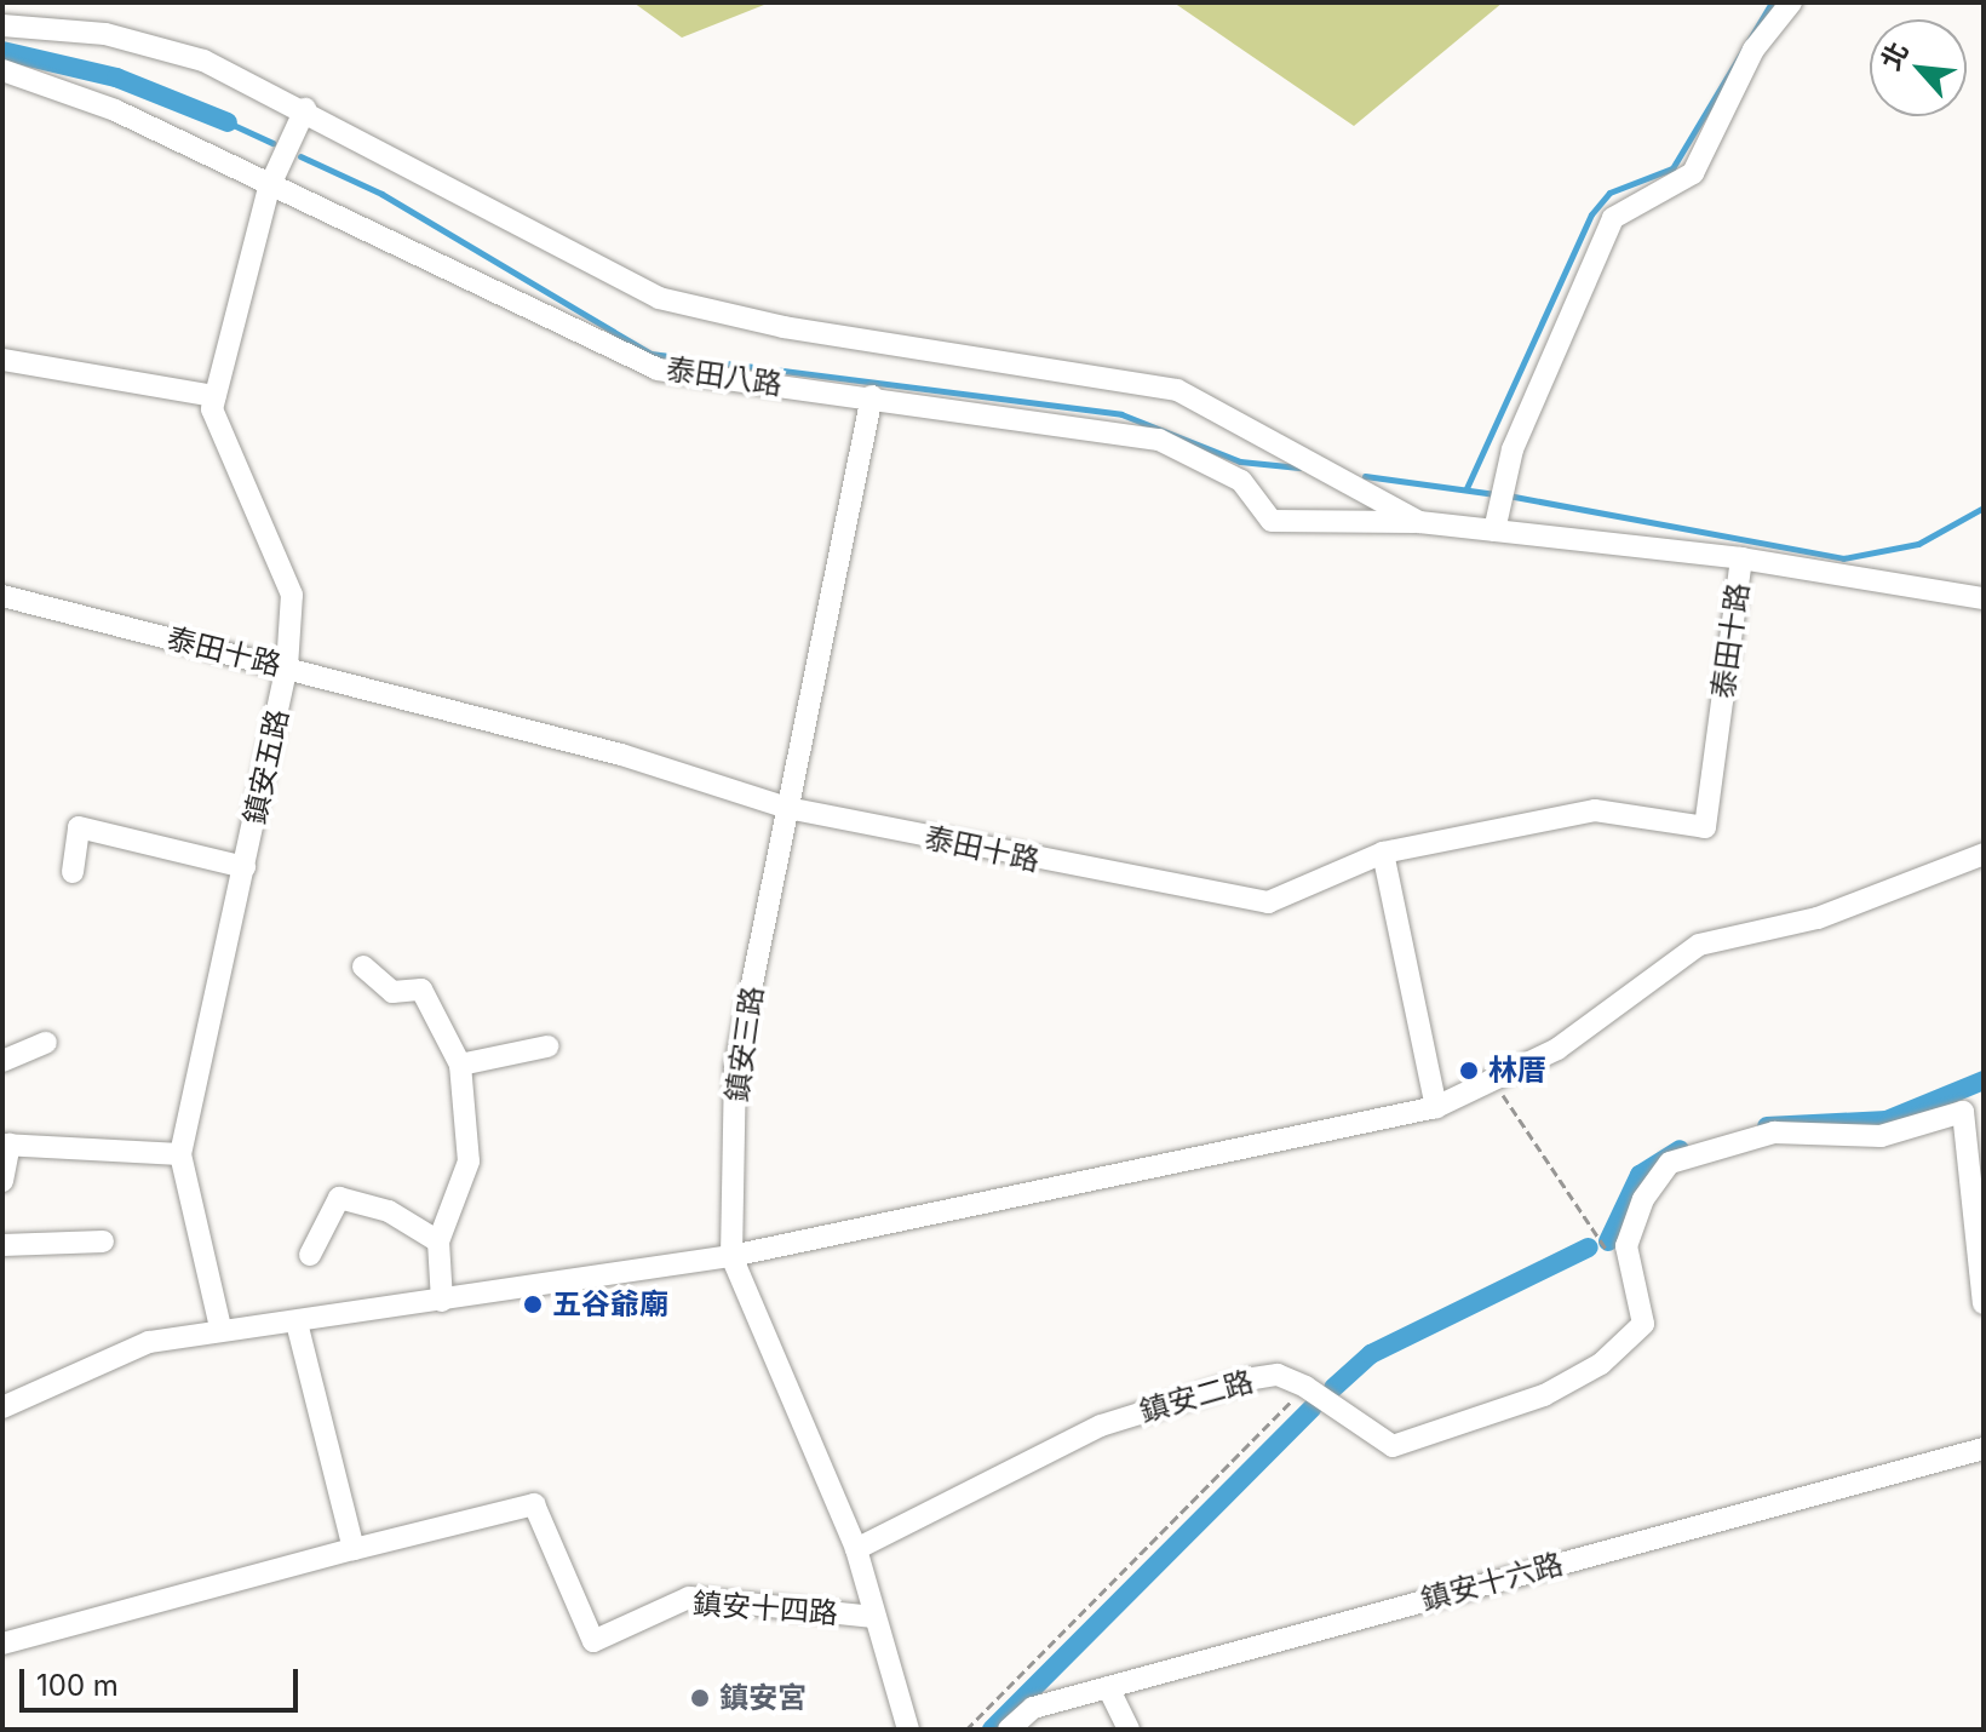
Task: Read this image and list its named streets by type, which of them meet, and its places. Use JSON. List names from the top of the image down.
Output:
{
  "streets": {
    "street": [
      "泰田八路",
      "泰田十路",
      "鎮安五路",
      "鎮安三路",
      "鎮安二路",
      "鎮安十六路",
      "鎮安十四路"
    ]
  },
  "crossings": [
    ["泰田八路", "鎮安五路"],
    ["泰田八路", "鎮安三路"],
    ["泰田十路", "鎮安五路"],
    ["泰田十路", "鎮安三路"],
    ["鎮安三路", "鎮安二路"],
    ["鎮安三路", "鎮安十四路"]
  ],
  "places": ["林厝", "五谷爺廟", "鎮安宮"],
  "scale_bar": "100 m",
  "north": "top left"
}
